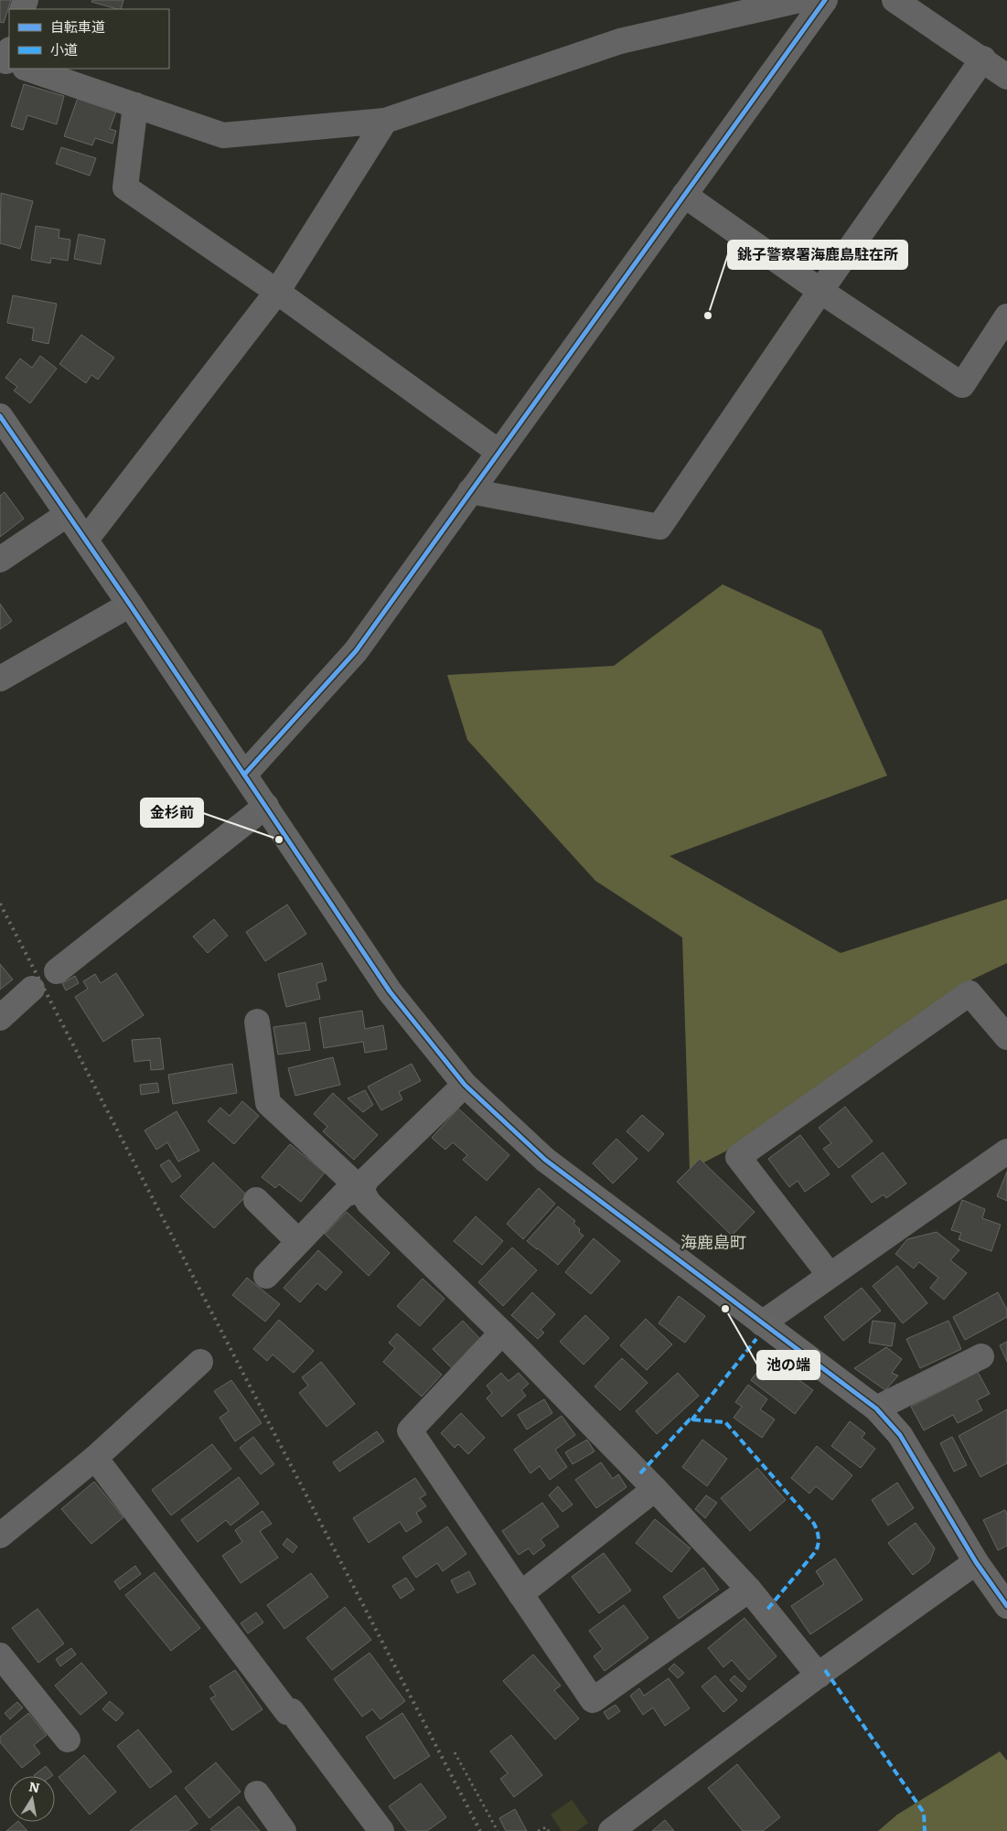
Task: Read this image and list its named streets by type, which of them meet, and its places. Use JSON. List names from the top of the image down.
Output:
{
  "districts": ["海鹿島町"],
  "places": ["銚子警察署海鹿島駐在所", "金杉前", "池の端"],
  "legend": ["自転車道", "小道"],
  "north": "top"
}
